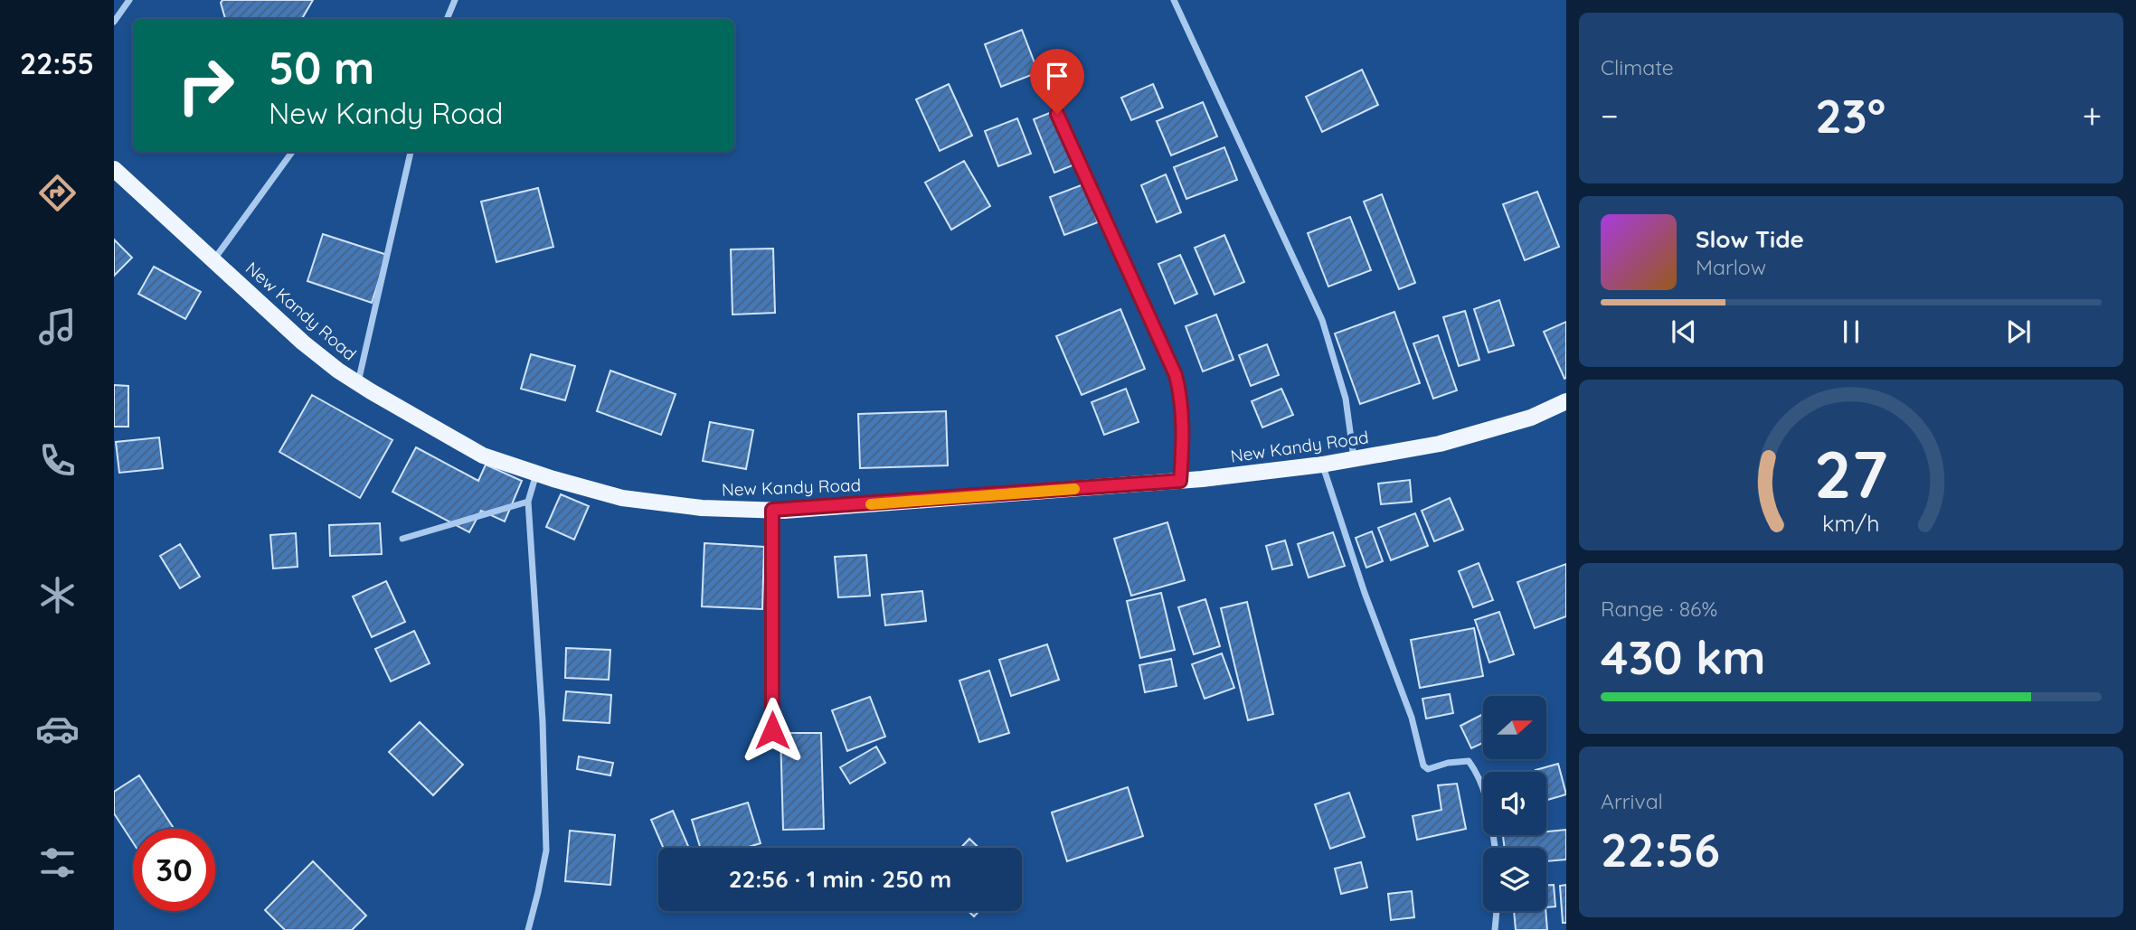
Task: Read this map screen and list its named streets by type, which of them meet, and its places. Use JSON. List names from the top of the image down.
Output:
{
  "streets": {
    "main road": ["New Kandy Road"]
  },
  "north": "right",
  "page": {
    "tabs": "22:55",
    "tile": [
      "Climate",
      ["Range · 86%", "430 km"],
      ["Arrival", "22:56"]
    ],
    "turn": ["50 m", "New Kandy Road"],
    "heat": ["−", "23°", "+"],
    "song": ["Slow Tide", "Marlow"],
    "limit": "30",
    "trip": "22:56 · 1 min · 250 m",
    "gauge": ["27", "km/h"]
  }
}
